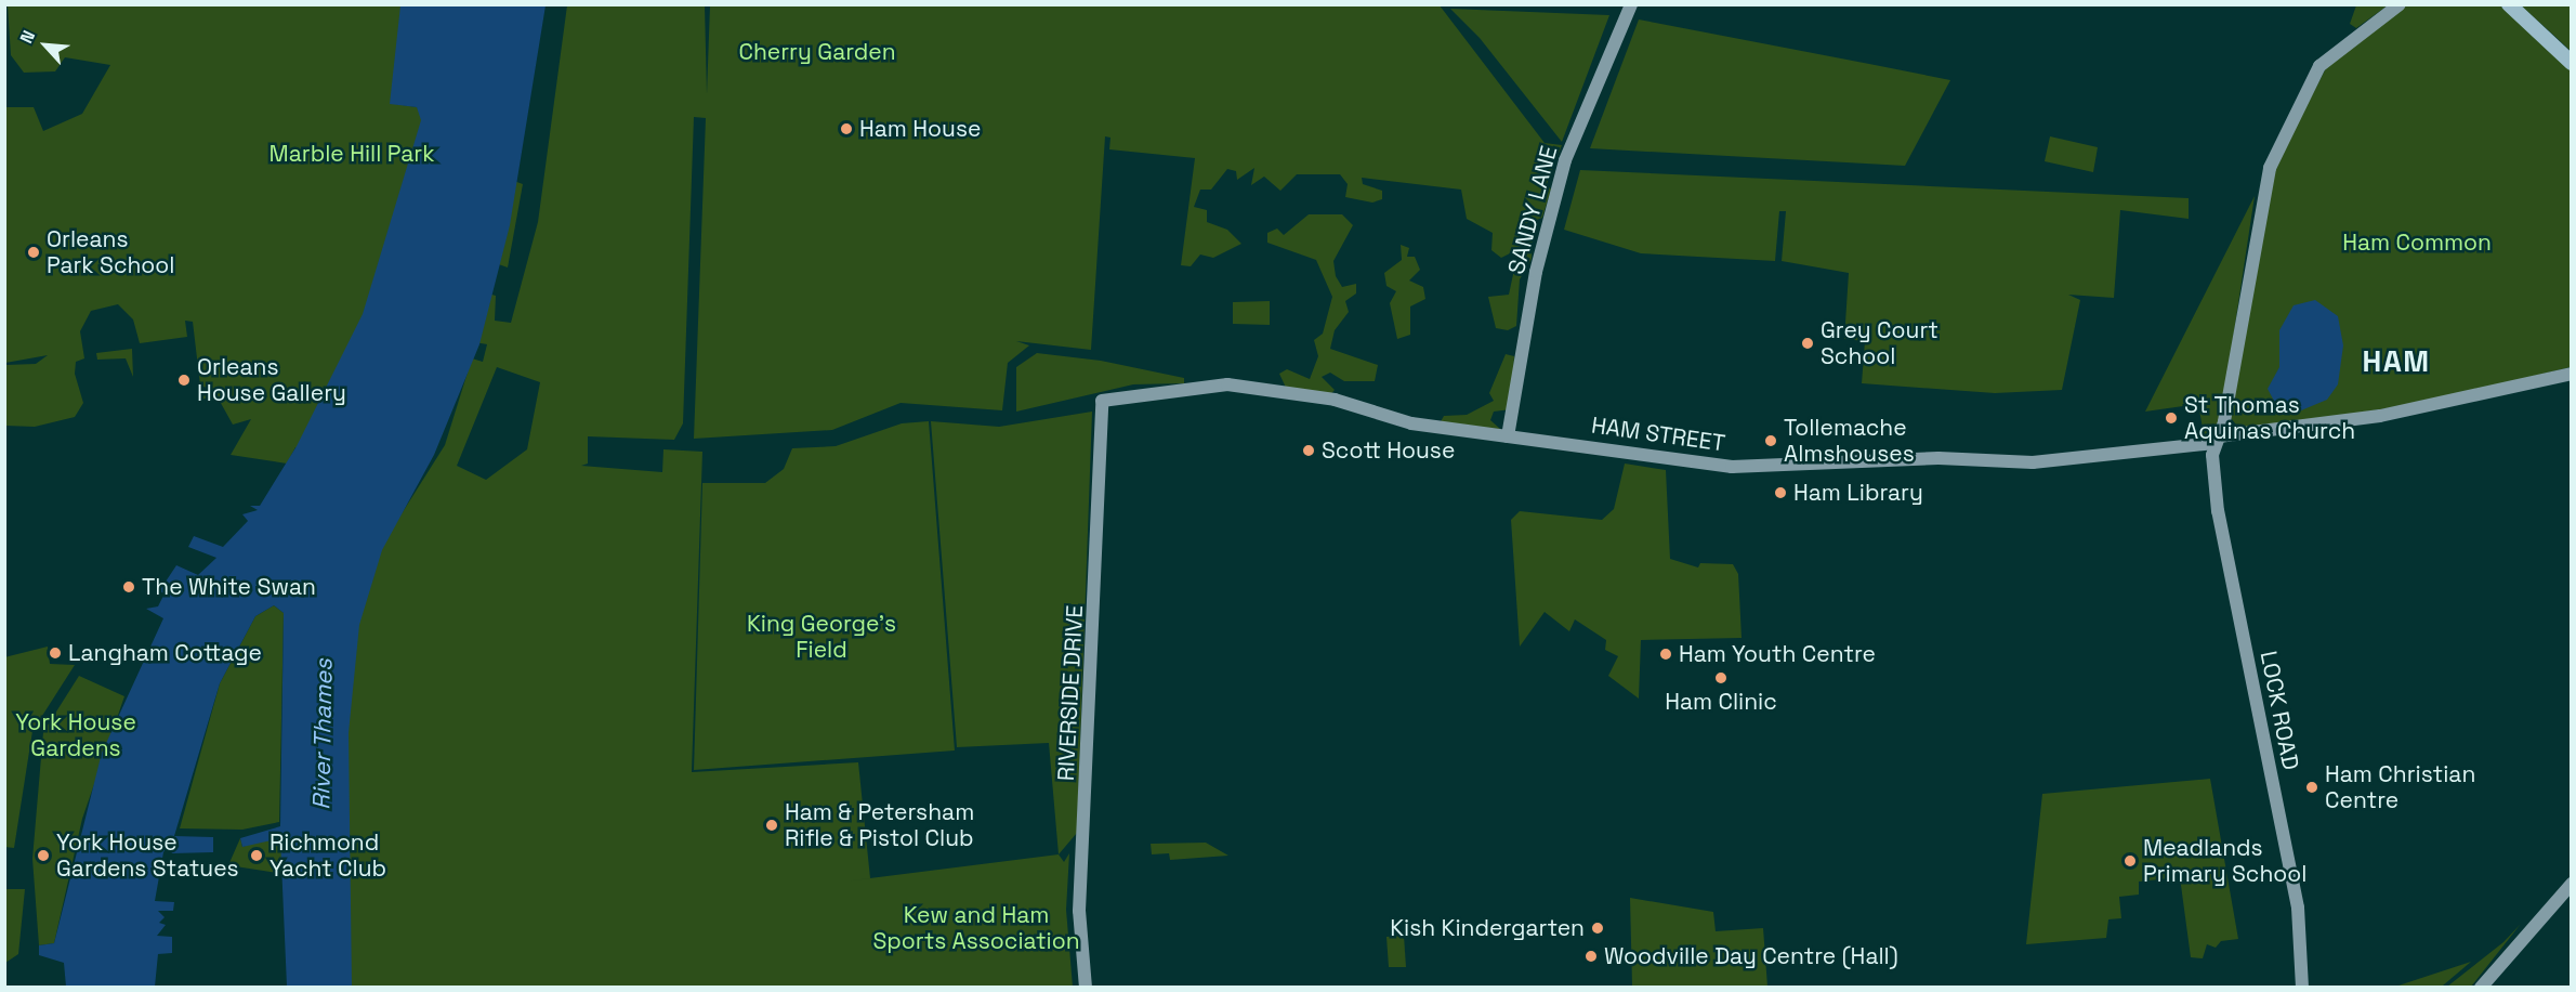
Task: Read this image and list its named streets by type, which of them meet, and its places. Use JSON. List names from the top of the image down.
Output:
{
  "streets": {
    "street": [
      "SANDY LANE",
      "HAM STREET",
      "RIVERSIDE DRIVE",
      "LOCK ROAD"
    ]
  },
  "crossings": [
    ["SANDY LANE", "HAM STREET"],
    ["HAM STREET", "RIVERSIDE DRIVE"],
    ["HAM STREET", "LOCK ROAD"]
  ],
  "districts": ["HAM"],
  "water": ["River Thames"],
  "parks": [
    "Cherry Garden",
    "Marble Hill Park",
    "Ham Common",
    "King George's Field",
    "York House Gardens",
    "Kew and Ham Sports Association"
  ],
  "places": [
    "Ham House",
    "Orleans Park School",
    "Grey Court School",
    "Orleans House Gallery",
    "St Thomas Aquinas Church",
    "Tollemache Almshouses",
    "Scott House",
    "Ham Library",
    "The White Swan",
    "Langham Cottage",
    "Ham Youth Centre",
    "Ham Clinic",
    "Ham Christian Centre",
    "Ham & Petersham Rifle & Pistol Club",
    "York House Gardens Statues",
    "Richmond Yacht Club",
    "Meadlands Primary School",
    "Kish Kindergarten",
    "Woodville Day Centre (Hall)"
  ],
  "north": "top left"
}
